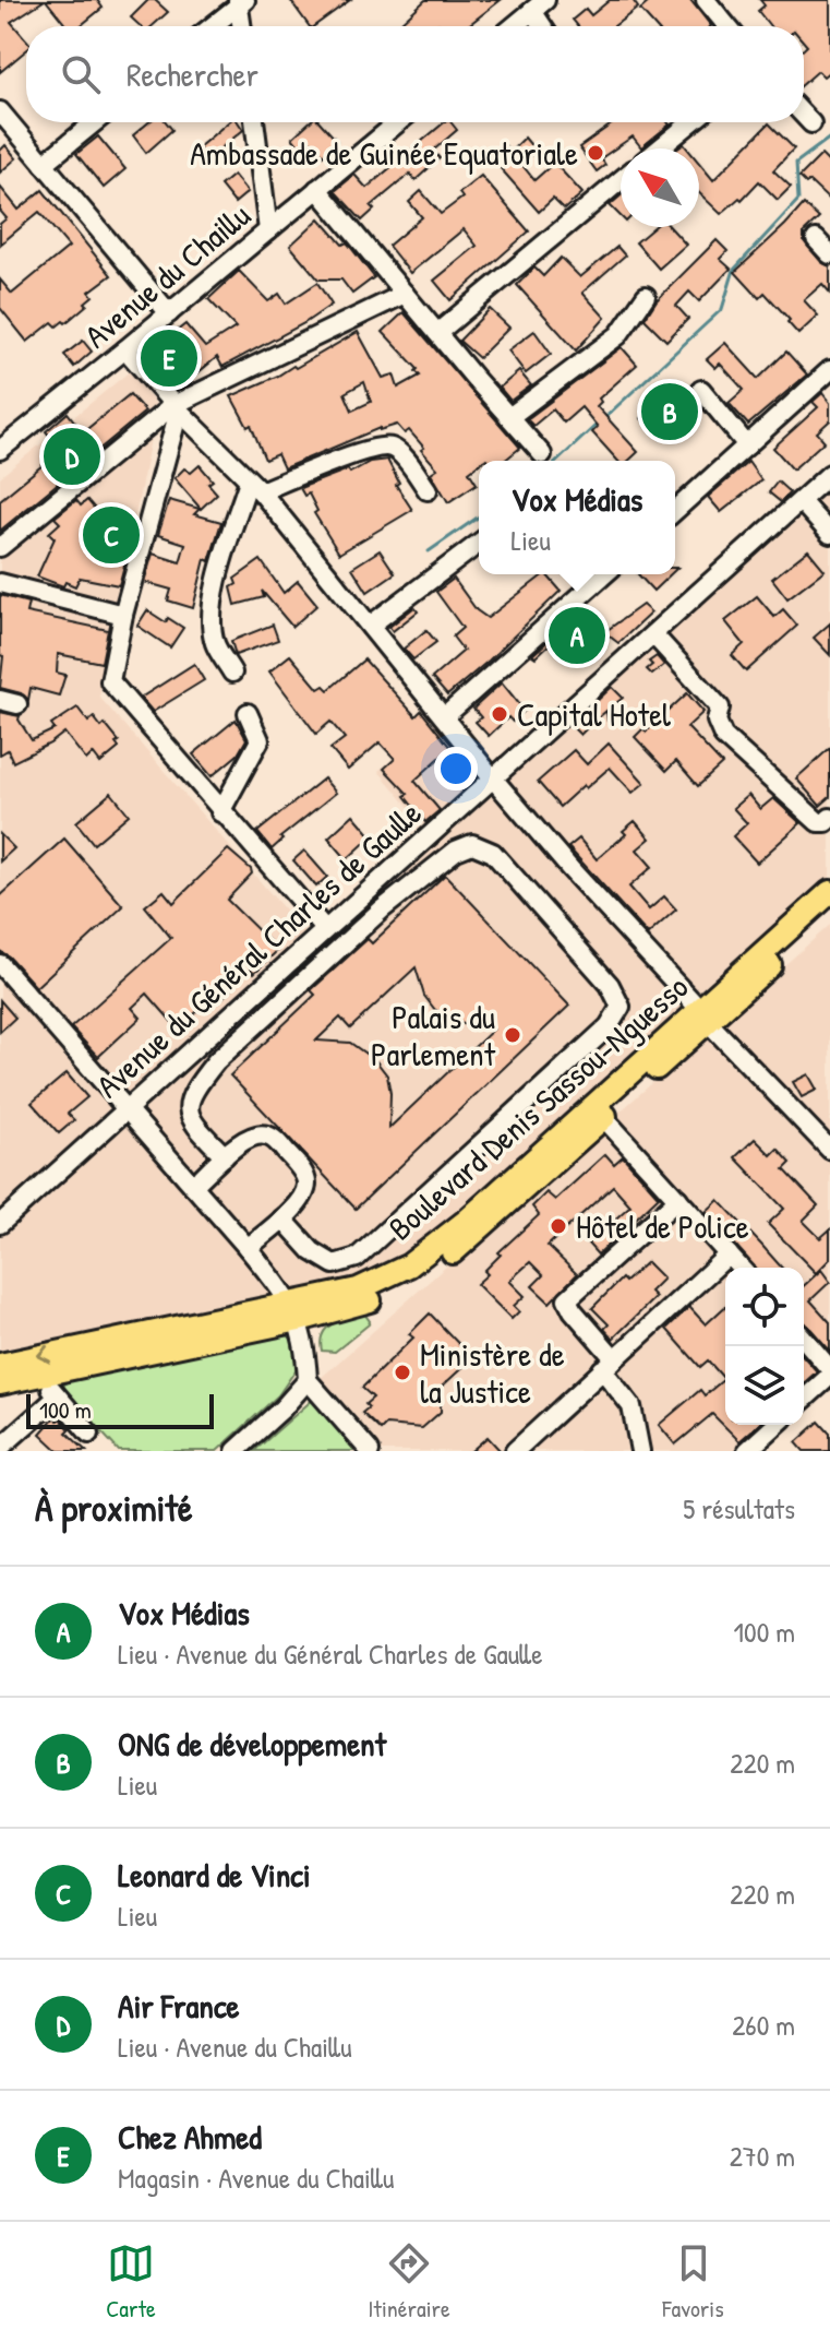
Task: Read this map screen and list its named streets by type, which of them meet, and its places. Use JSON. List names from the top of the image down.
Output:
{
  "streets": {
    "main road": ["Boulevard Denis Sassou-Nguesso"],
    "street": ["Avenue du Chaillu", "Avenue du Général Charles de Gaulle"]
  },
  "places": [
    "Ambassade de Guinée Equatoriale",
    "Capital Hotel",
    "Palais du Parlement",
    "Hôtel de Police",
    "Ministère de la Justice"
  ],
  "scale_bar": "100 m",
  "north": "top left",
  "page": {
    "search": "Rechercher",
    "pins": [
      "E",
      "B",
      "D",
      "C",
      "A"
    ],
    "popup": ["Vox Médias", "Lieu"],
    "scale": "100 m",
    "heading": ["À proximité", "5 résultats"],
    "list": [
      {
        "mark": "A",
        "name": "Vox Médias",
        "note": "Lieu · Avenue du Général Charles de Gaulle",
        "value": "100 m"
      },
      {
        "mark": "B",
        "name": "ONG de développement",
        "note": "Lieu",
        "value": "220 m"
      },
      {
        "mark": "C",
        "name": "Leonard de Vinci",
        "note": "Lieu",
        "value": "220 m"
      },
      {
        "mark": "D",
        "name": "Air France",
        "note": "Lieu · Avenue du Chaillu",
        "value": "260 m"
      },
      {
        "mark": "E",
        "name": "Chez Ahmed",
        "note": "Magasin · Avenue du Chaillu",
        "value": "270 m"
      }
    ],
    "nav": ["Carte", "Itinéraire", "Favoris"]
  }
}
